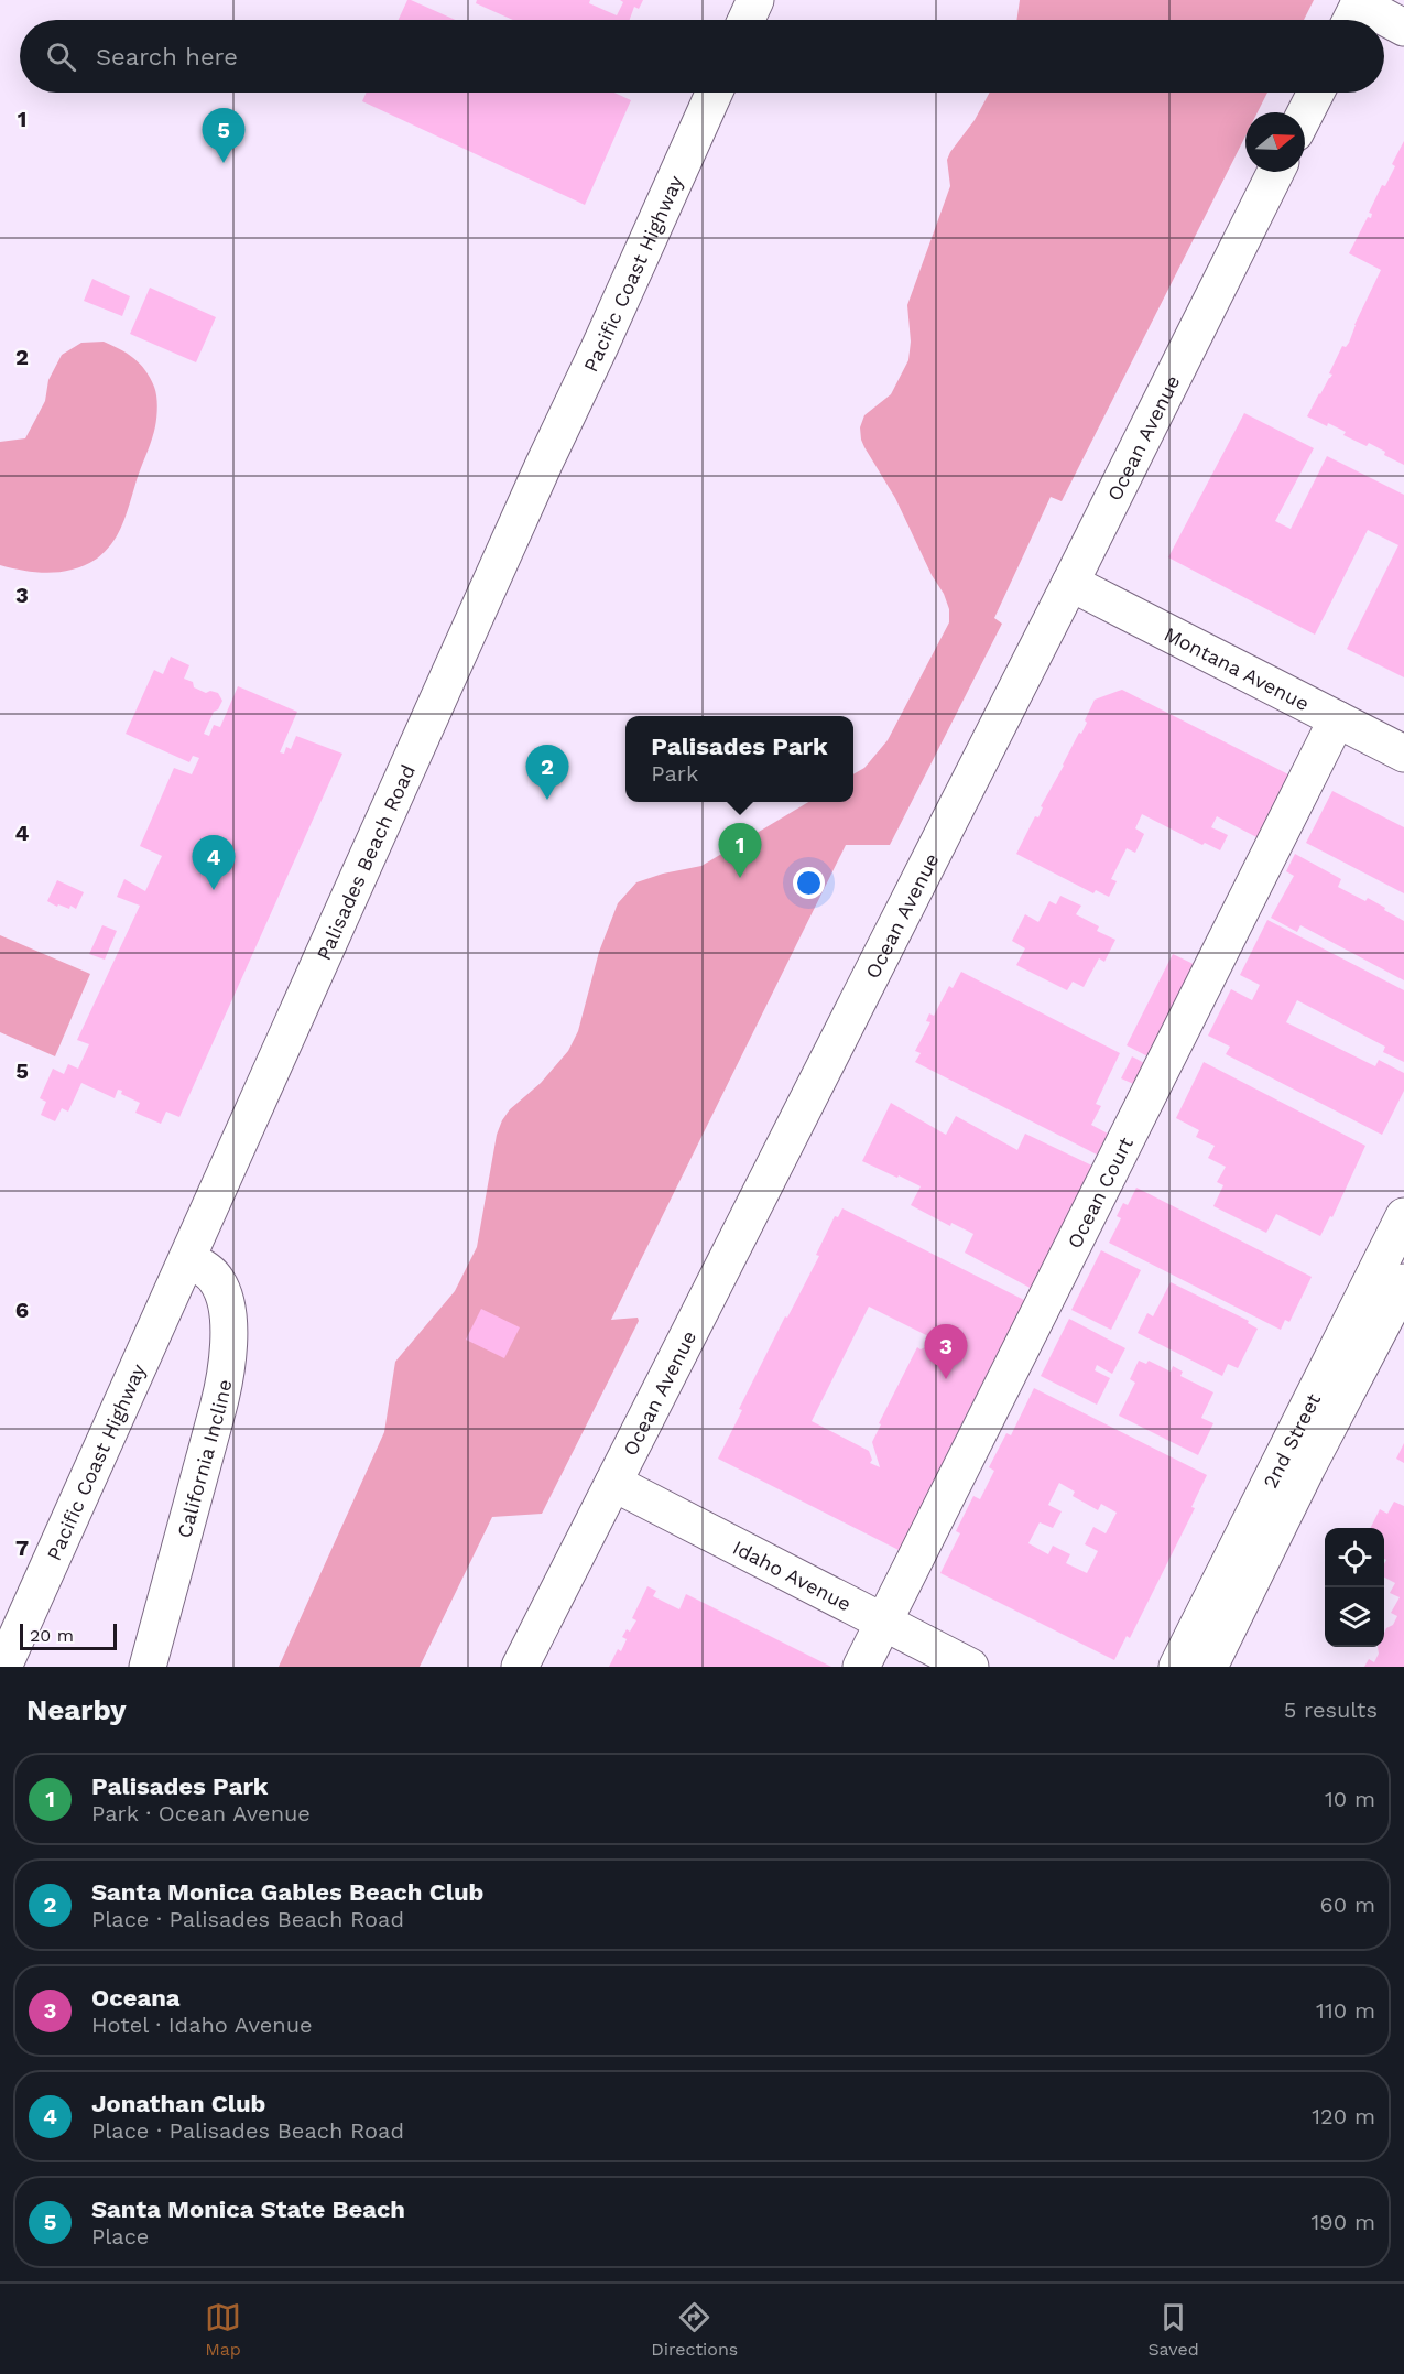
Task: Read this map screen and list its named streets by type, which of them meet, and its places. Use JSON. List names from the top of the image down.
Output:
{
  "streets": {
    "main road": [
      "Pacific Coast Highway",
      "Ocean Avenue",
      "Montana Avenue",
      "Palisades Beach Road",
      "Ocean Court",
      "2nd Street",
      "California Incline",
      "Idaho Avenue"
    ]
  },
  "crossings": [
    ["Pacific Coast Highway", "Palisades Beach Road"],
    ["Pacific Coast Highway", "California Incline"],
    ["Ocean Avenue", "Montana Avenue"],
    ["Ocean Avenue", "Idaho Avenue"],
    ["Montana Avenue", "Ocean Court"],
    ["Palisades Beach Road", "California Incline"],
    ["Ocean Court", "Idaho Avenue"]
  ],
  "scale_bar": "20 m",
  "north": "right",
  "page": {
    "search": "Search here",
    "pins": [
      "5",
      "2",
      "1",
      "4",
      "3"
    ],
    "popup": ["Palisades Park", "Park"],
    "scale": "20 m",
    "heading": ["Nearby", "5 results"],
    "list": [
      {
        "mark": "1",
        "name": "Palisades Park",
        "note": "Park · Ocean Avenue",
        "value": "10 m"
      },
      {
        "mark": "2",
        "name": "Santa Monica Gables Beach Club",
        "note": "Place · Palisades Beach Road",
        "value": "60 m"
      },
      {
        "mark": "3",
        "name": "Oceana",
        "note": "Hotel · Idaho Avenue",
        "value": "110 m"
      },
      {
        "mark": "4",
        "name": "Jonathan Club",
        "note": "Place · Palisades Beach Road",
        "value": "120 m"
      },
      {
        "mark": "5",
        "name": "Santa Monica State Beach",
        "note": "Place",
        "value": "190 m"
      }
    ],
    "nav": ["Map", "Directions", "Saved"]
  },
  "grid": {
    "rows": [
      "1",
      "2",
      "3",
      "4",
      "5",
      "6",
      "7"
    ]
  }
}
